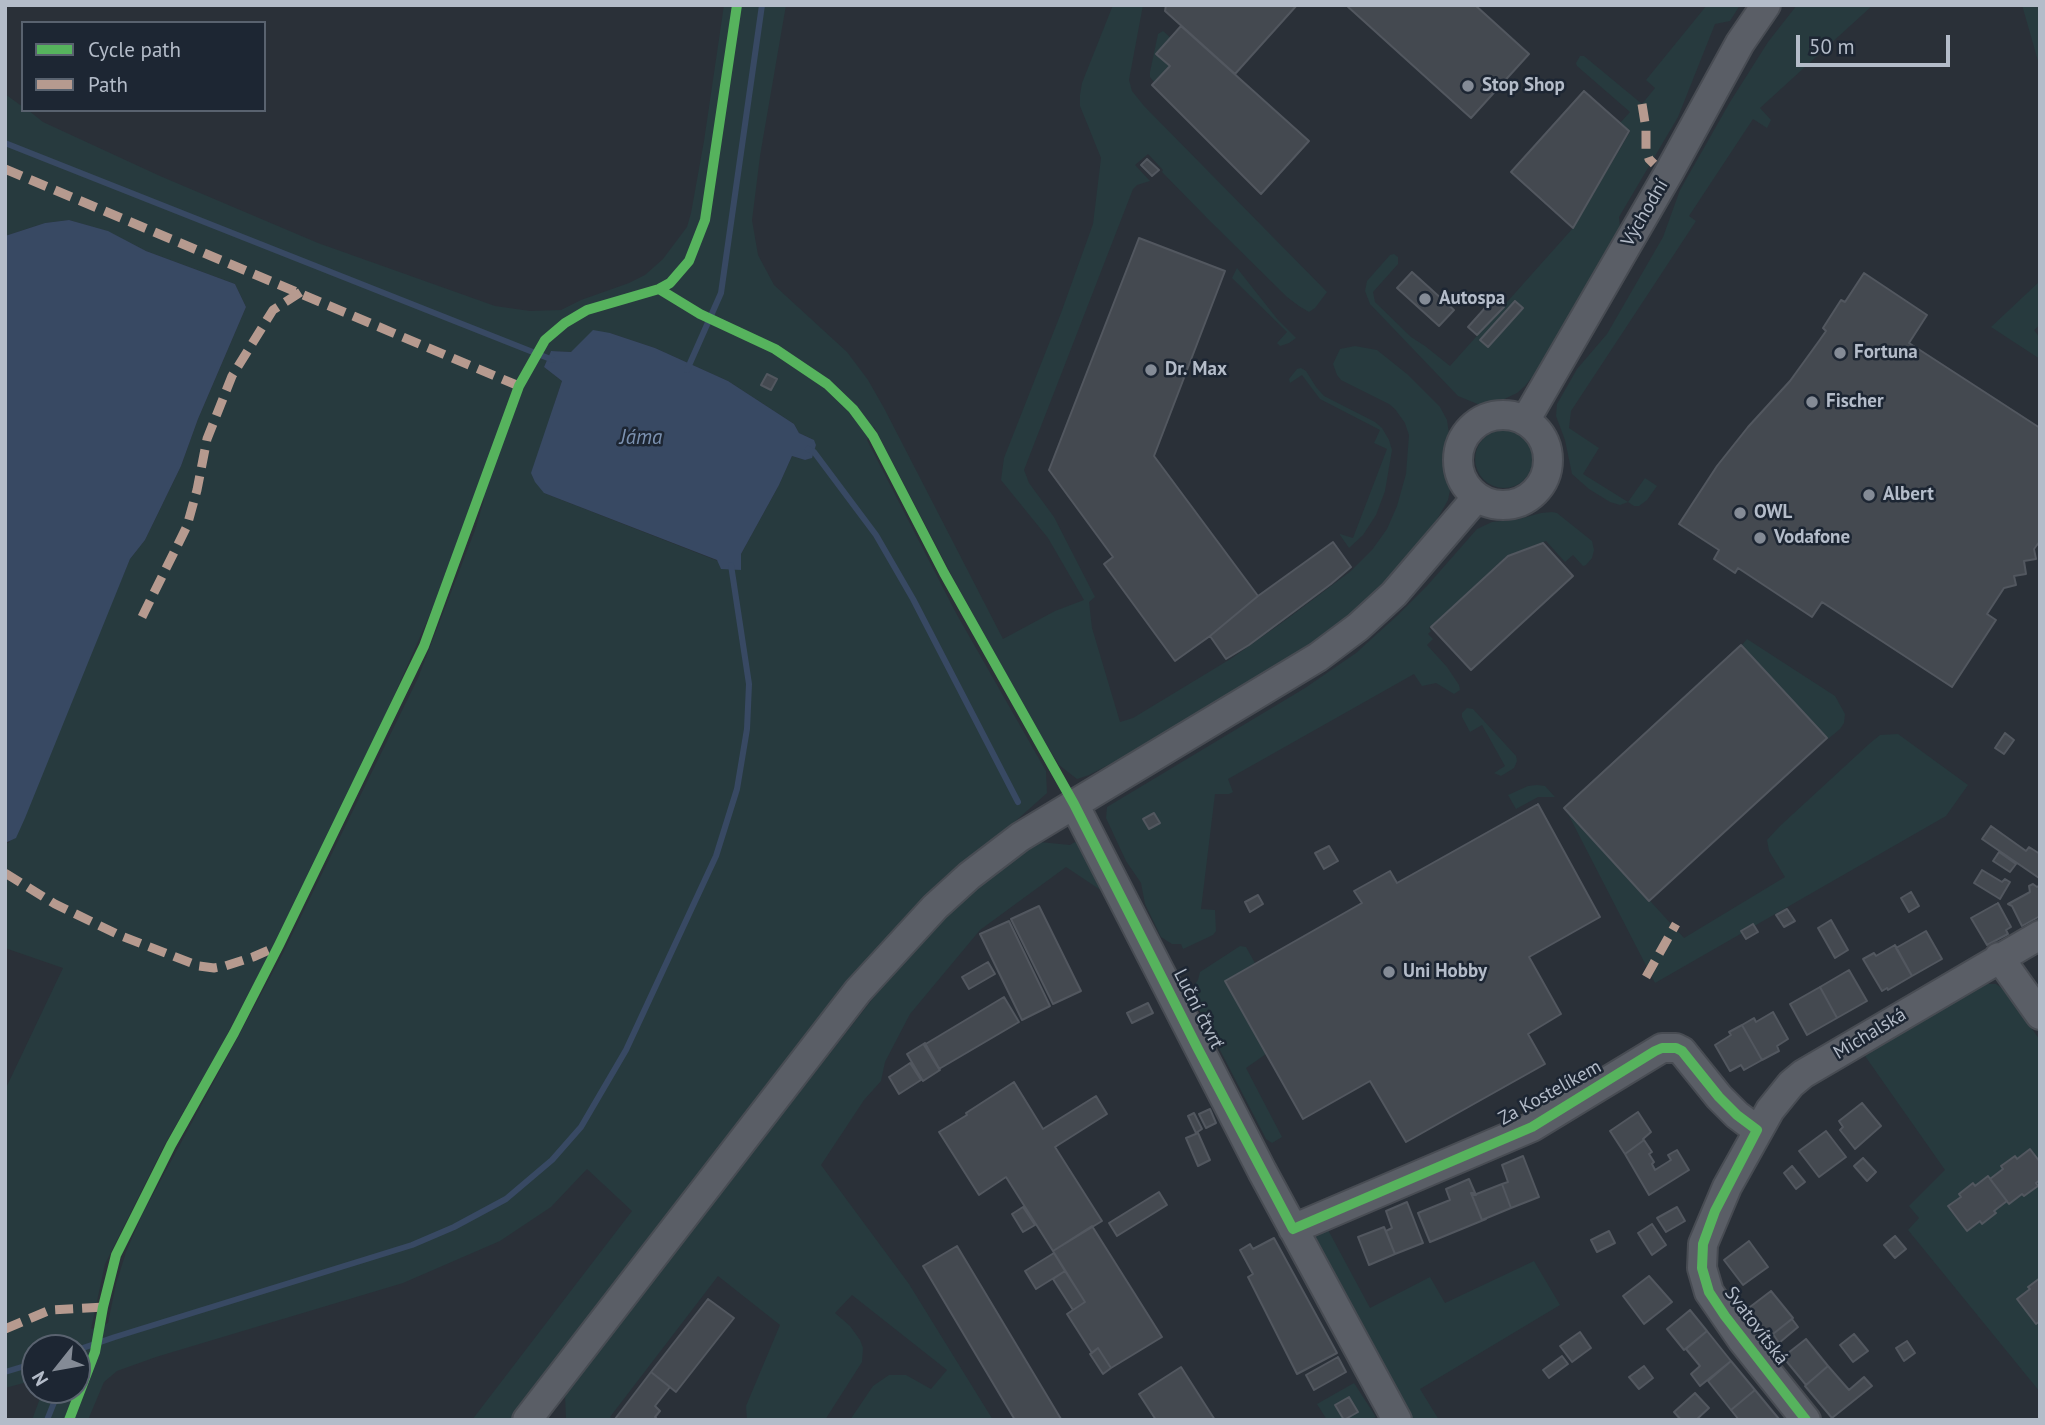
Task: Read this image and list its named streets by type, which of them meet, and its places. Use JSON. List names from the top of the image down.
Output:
{
  "streets": {
    "street": [
      "Východní",
      "Luční čtvrť",
      "Michalská",
      "Za Kostelíkem",
      "Svatovítská"
    ]
  },
  "crossings": [
    ["Luční čtvrť", "Za Kostelíkem"],
    ["Michalská", "Za Kostelíkem"],
    ["Michalská", "Svatovítská"],
    ["Za Kostelíkem", "Svatovítská"]
  ],
  "water": ["Jáma"],
  "places": [
    "Stop Shop",
    "Autospa",
    "Fortuna",
    "Dr. Max",
    "Fischer",
    "Albert",
    "OWL",
    "Vodafone",
    "Uni Hobby"
  ],
  "legend": ["Cycle path", "Path"],
  "scale_bar": "50 m",
  "north": "bottom left"
}
